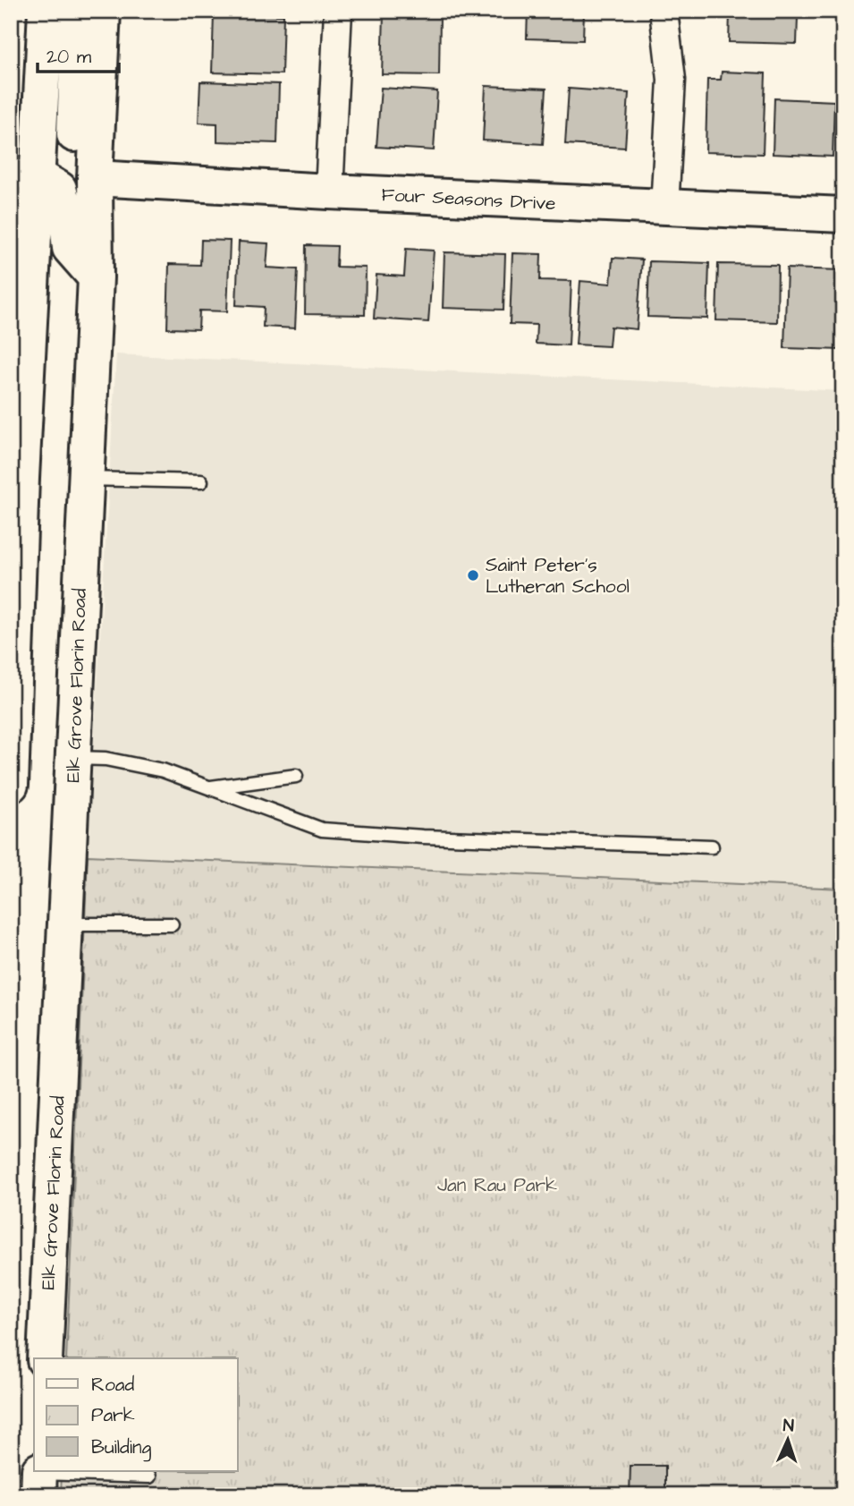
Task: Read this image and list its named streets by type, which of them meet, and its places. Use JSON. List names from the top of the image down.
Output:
{
  "streets": {
    "main road": ["Four Seasons Drive", "Elk Grove Florin Road"]
  },
  "crossings": [
    ["Four Seasons Drive", "Elk Grove Florin Road"]
  ],
  "parks": ["Jan Rau Park"],
  "places": ["Saint Peter's Lutheran School"],
  "legend": ["Road", "Park", "Building"],
  "scale_bar": "20 m",
  "north": "top"
}
